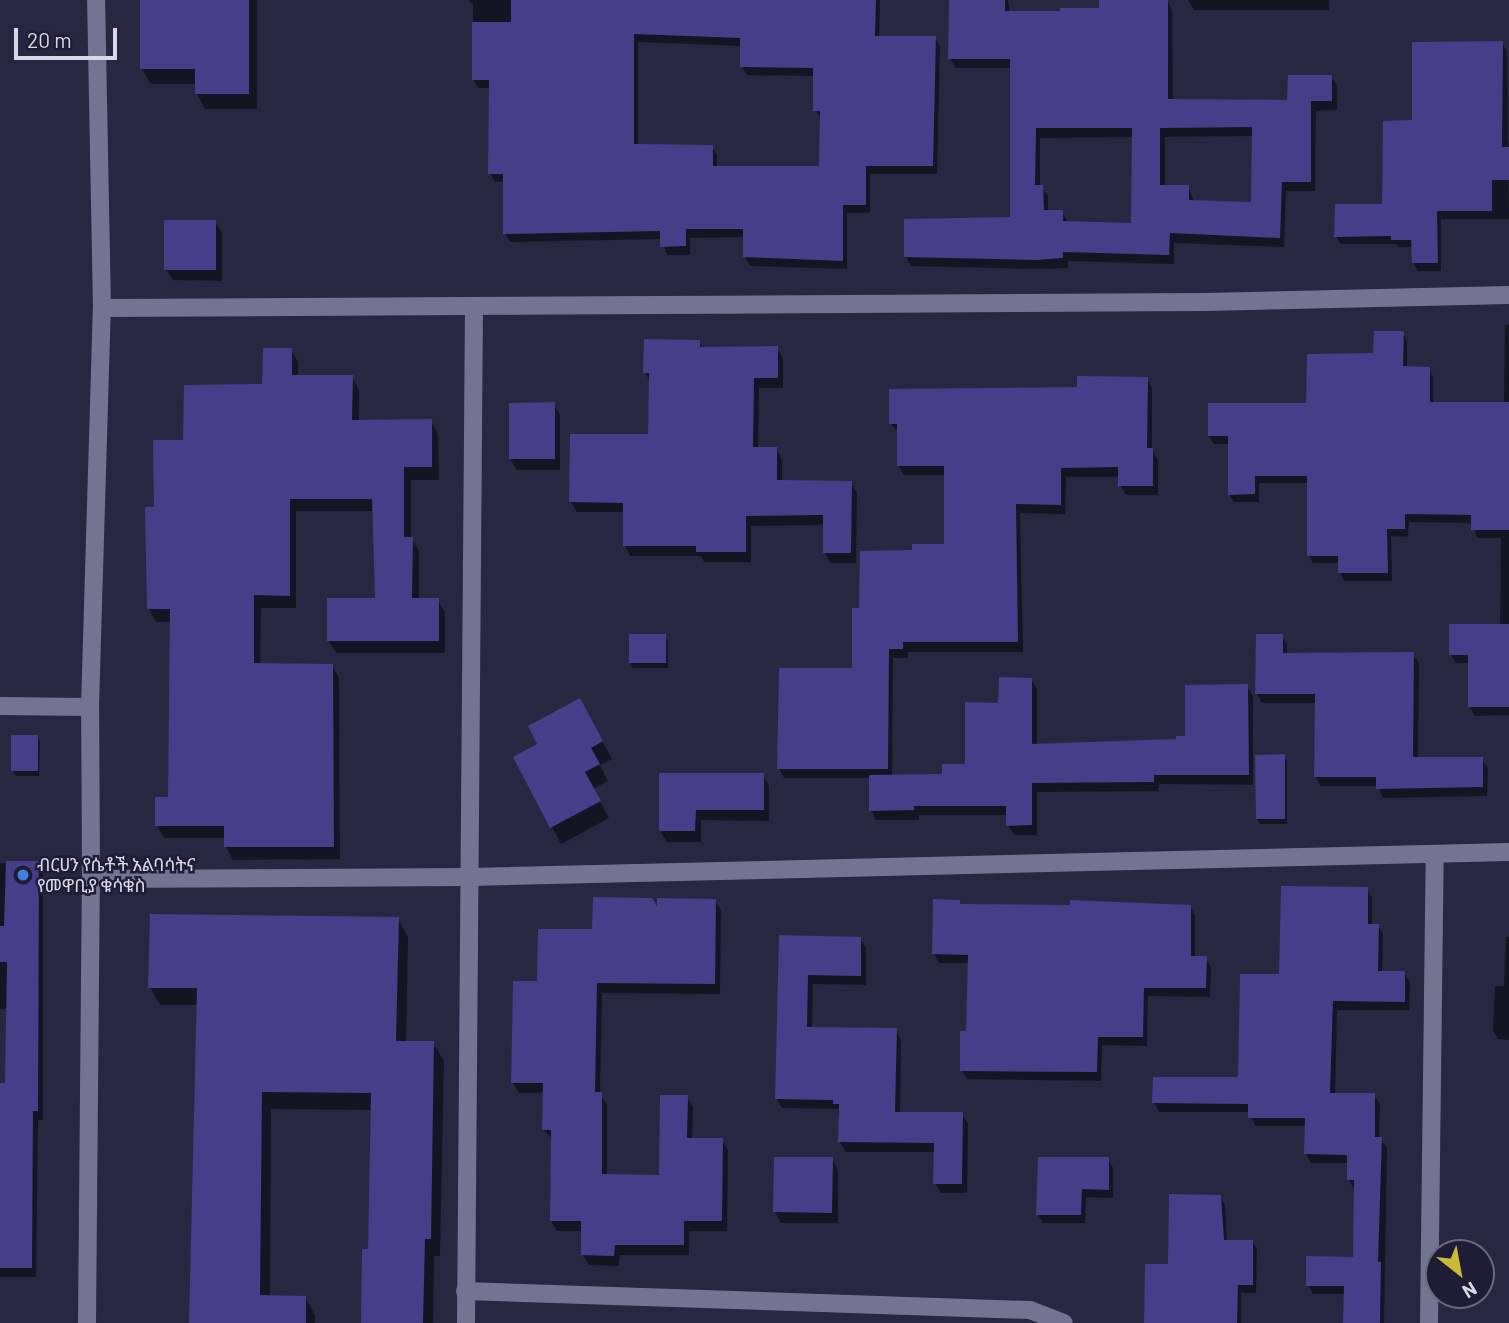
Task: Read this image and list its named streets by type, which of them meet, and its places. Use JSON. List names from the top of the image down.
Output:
{
  "places": ["ብርሀን የሴቶች አልባሳትና የመዋቢያ ቁሳቁስ"],
  "scale_bar": "20 m",
  "north": "bottom right"
}
